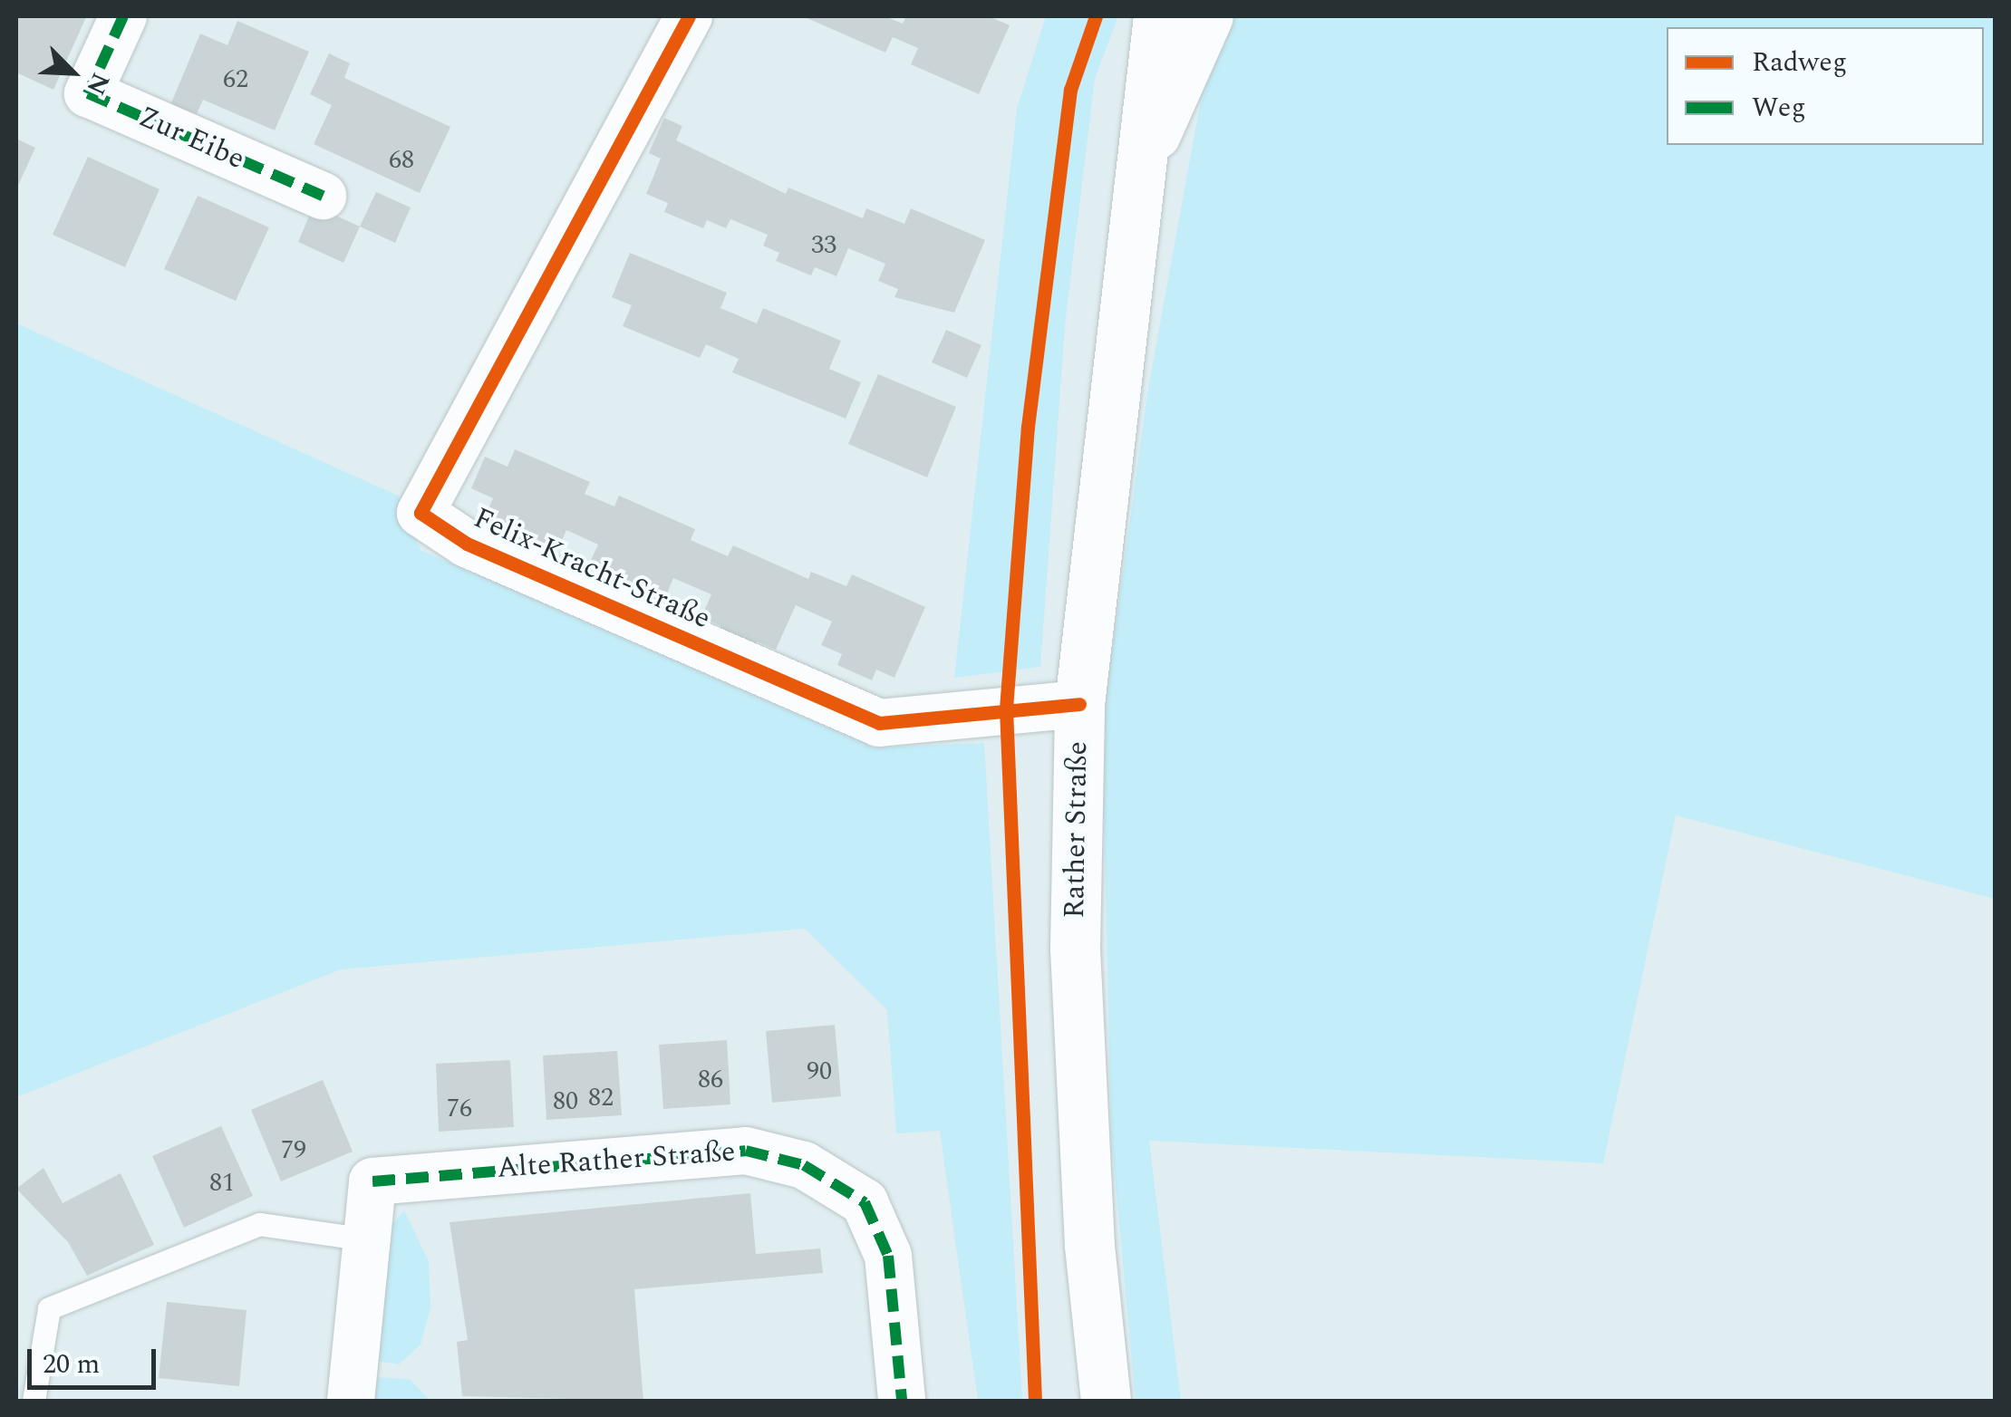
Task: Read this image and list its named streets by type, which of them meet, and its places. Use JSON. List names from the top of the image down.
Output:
{
  "streets": {
    "main road": ["Rather Straße"],
    "street": ["Zur Eibe", "Felix-Kracht-Straße", "Alte Rather Straße"]
  },
  "crossings": [
    ["Felix-Kracht-Straße", "Rather Straße"]
  ],
  "house_numbers": [
    "62",
    "68",
    "33",
    "90",
    "86",
    "82",
    "80",
    "76",
    "79",
    "81"
  ],
  "legend": ["Radweg", "Weg"],
  "scale_bar": "20 m",
  "north": "bottom right"
}
